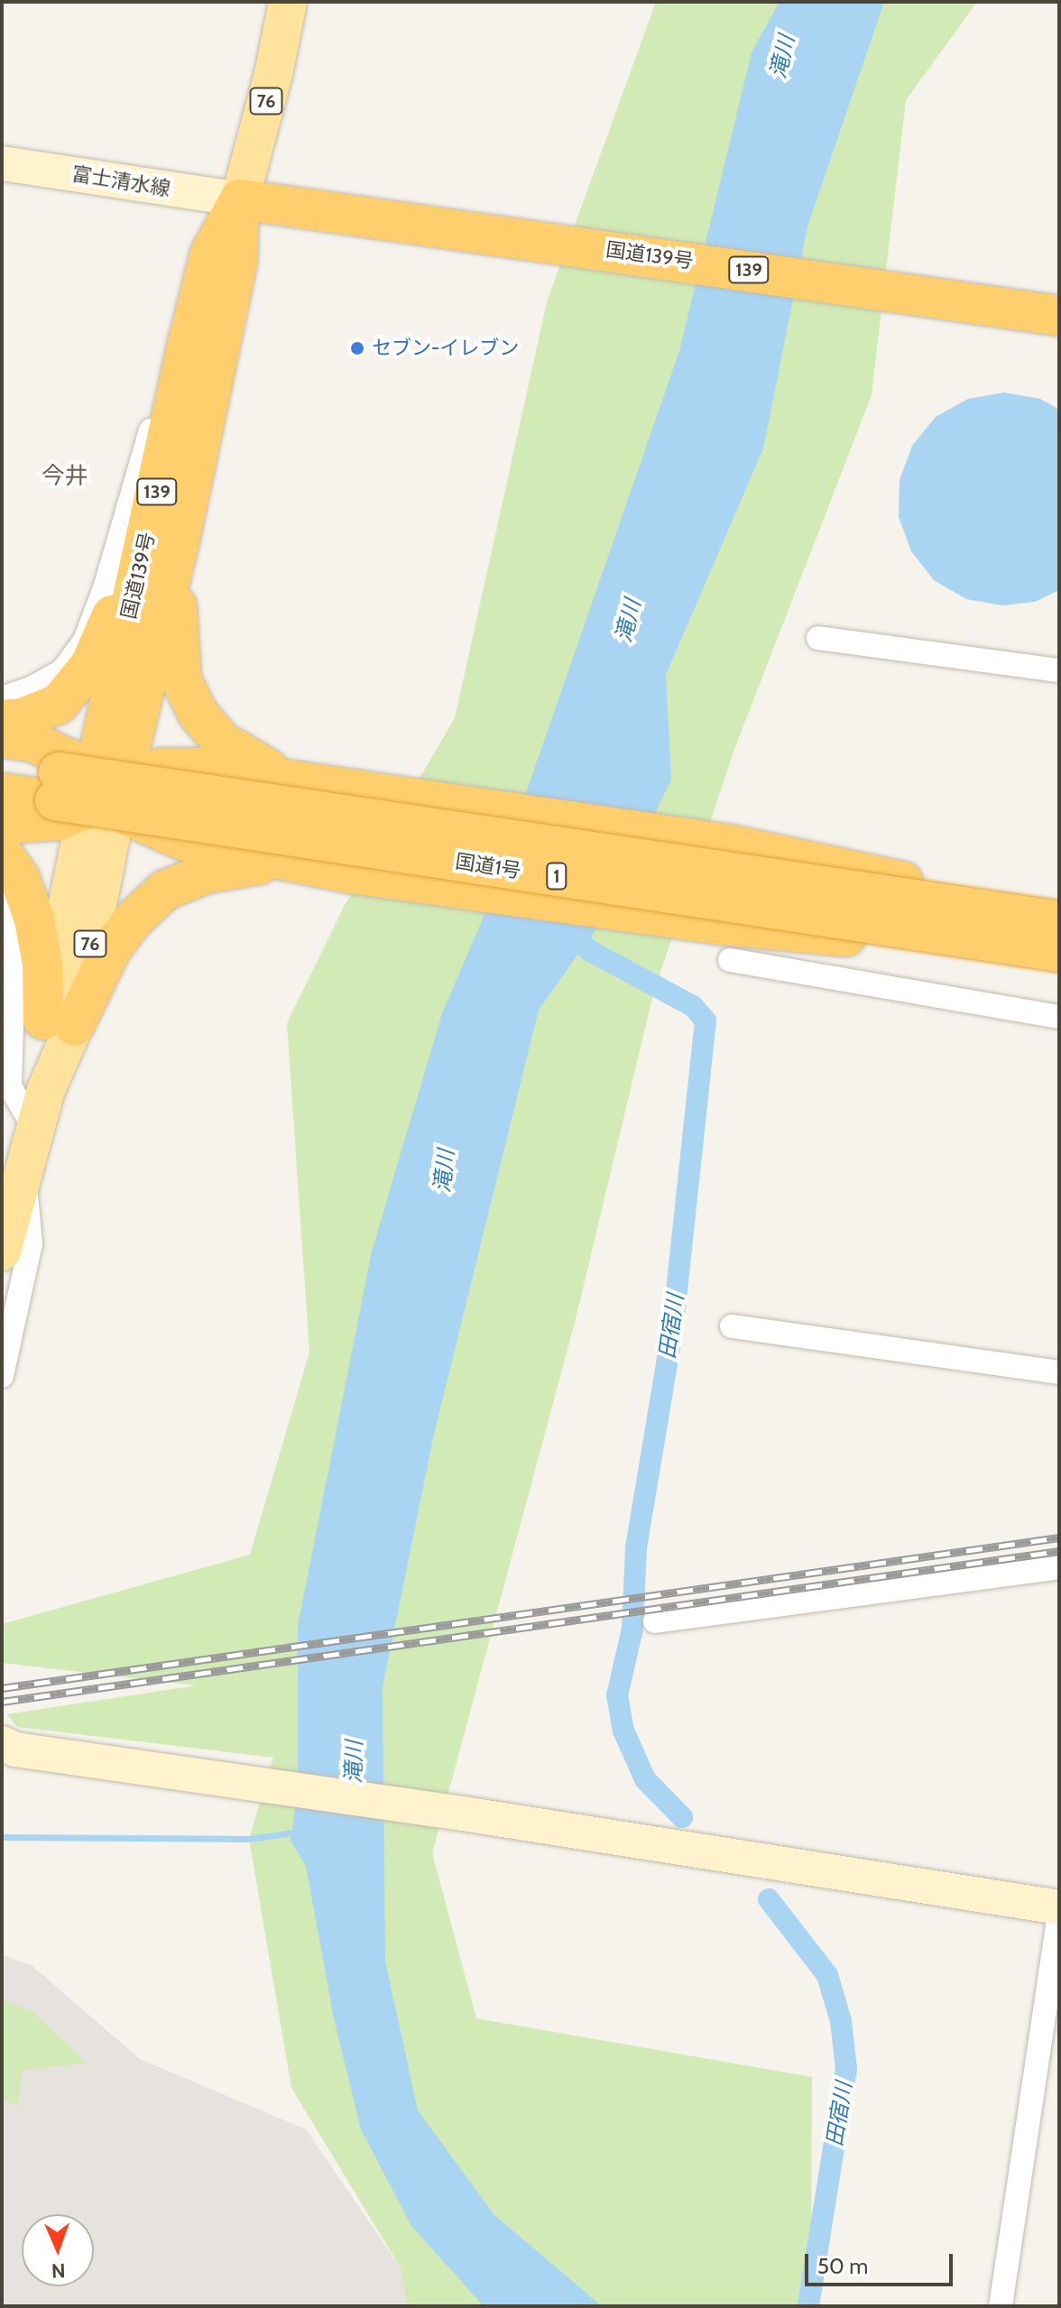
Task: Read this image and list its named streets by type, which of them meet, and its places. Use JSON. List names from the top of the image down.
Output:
{
  "streets": {
    "highway": [
      "国道139号",
      "139",
      "国道1号",
      "1"
    ],
    "main road": ["76"],
    "street": ["富士清水線"]
  },
  "crossings": [
    ["76", "富士清水線"],
    ["76", "国道139号"],
    ["76", "1"],
    ["富士清水線", "国道139号"],
    ["国道139号", "1"]
  ],
  "districts": ["今井"],
  "water": ["滝川", "田宿川"],
  "places": ["セブン-イレブン"],
  "scale_bar": "50 m",
  "north": "bottom"
}
